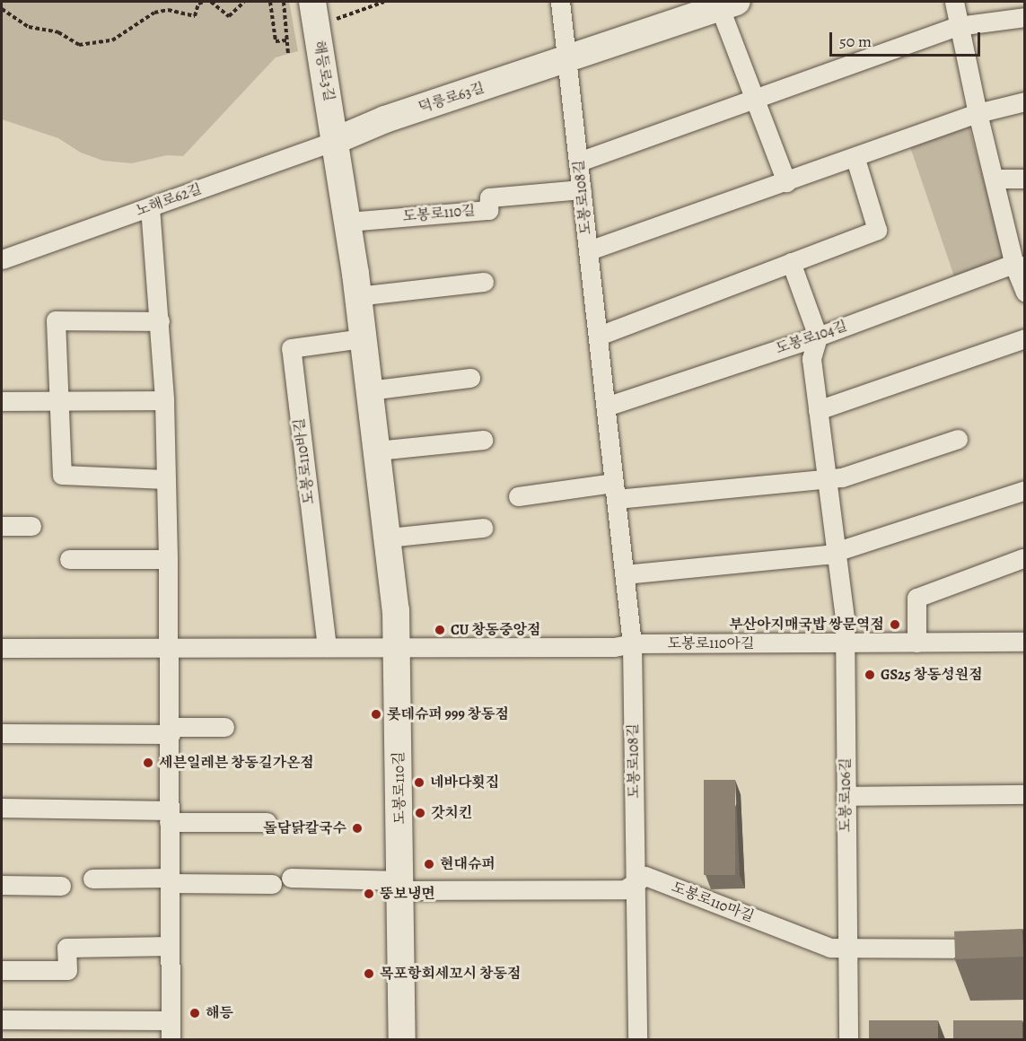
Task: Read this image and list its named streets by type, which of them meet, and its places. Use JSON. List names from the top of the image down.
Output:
{
  "streets": {
    "street": [
      "해등로3길",
      "덕릉로63길",
      "도봉로108길",
      "노해로62길",
      "도봉로110길",
      "도봉로104길",
      "도봉로110바길",
      "도봉로110아길",
      "도봉로106길",
      "도봉로110마길"
    ]
  },
  "crossings": [
    ["해등로3길", "덕릉로63길"],
    ["해등로3길", "노해로62길"],
    ["해등로3길", "도봉로110길"],
    ["덕릉로63길", "도봉로108길"],
    ["덕릉로63길", "노해로62길"],
    ["덕릉로63길", "도봉로110길"],
    ["도봉로108길", "도봉로110길"],
    ["도봉로108길", "도봉로104길"],
    ["도봉로108길", "도봉로110아길"],
    ["도봉로108길", "도봉로110마길"],
    ["노해로62길", "도봉로110길"],
    ["도봉로110길", "도봉로110바길"],
    ["도봉로110길", "도봉로110아길"],
    ["도봉로110길", "도봉로110마길"],
    ["도봉로104길", "도봉로106길"],
    ["도봉로110아길", "도봉로106길"],
    ["도봉로106길", "도봉로110마길"]
  ],
  "places": [
    "부산아지매국밥 쌍문역점",
    "CU 창동중앙점",
    "GS25 창동성원점",
    "롯데슈퍼 999 창동점",
    "세븐일레븐 창동길가온점",
    "네바다횟집",
    "갓치킨",
    "돌담닭칼국수",
    "현대슈퍼",
    "뚱보냉면",
    "목포항회세꼬시 창동점",
    "해등"
  ],
  "scale_bar": "50 m"
}
